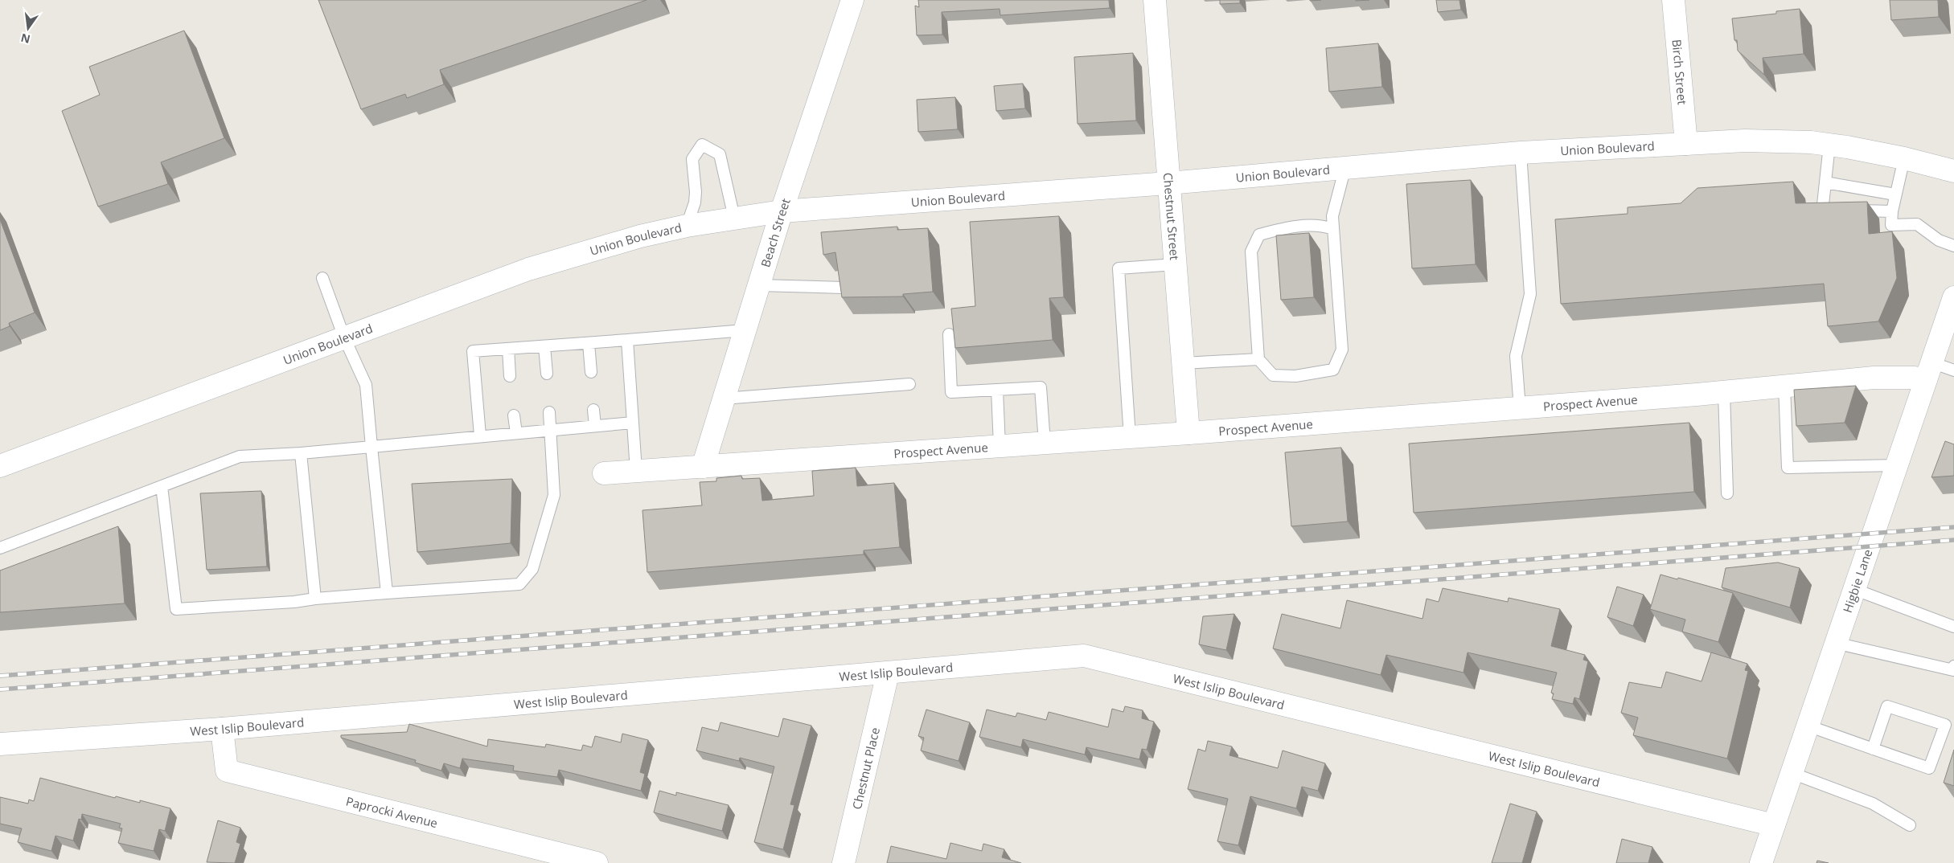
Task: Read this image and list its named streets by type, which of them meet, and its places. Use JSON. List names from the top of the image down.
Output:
{
  "streets": {
    "street": [
      "Birch Street",
      "Union Boulevard",
      "Chestnut Street",
      "Beach Street",
      "Prospect Avenue",
      "Higbie Lane",
      "West Islip Boulevard",
      "Chestnut Place",
      "Paprocki Avenue"
    ]
  },
  "crossings": [
    ["Birch Street", "Union Boulevard"],
    ["Union Boulevard", "Chestnut Street"],
    ["Union Boulevard", "Beach Street"],
    ["Chestnut Street", "Prospect Avenue"],
    ["Beach Street", "Prospect Avenue"],
    ["Prospect Avenue", "Higbie Lane"],
    ["Higbie Lane", "West Islip Boulevard"],
    ["West Islip Boulevard", "Chestnut Place"],
    ["West Islip Boulevard", "Paprocki Avenue"]
  ],
  "north": "bottom"
}
